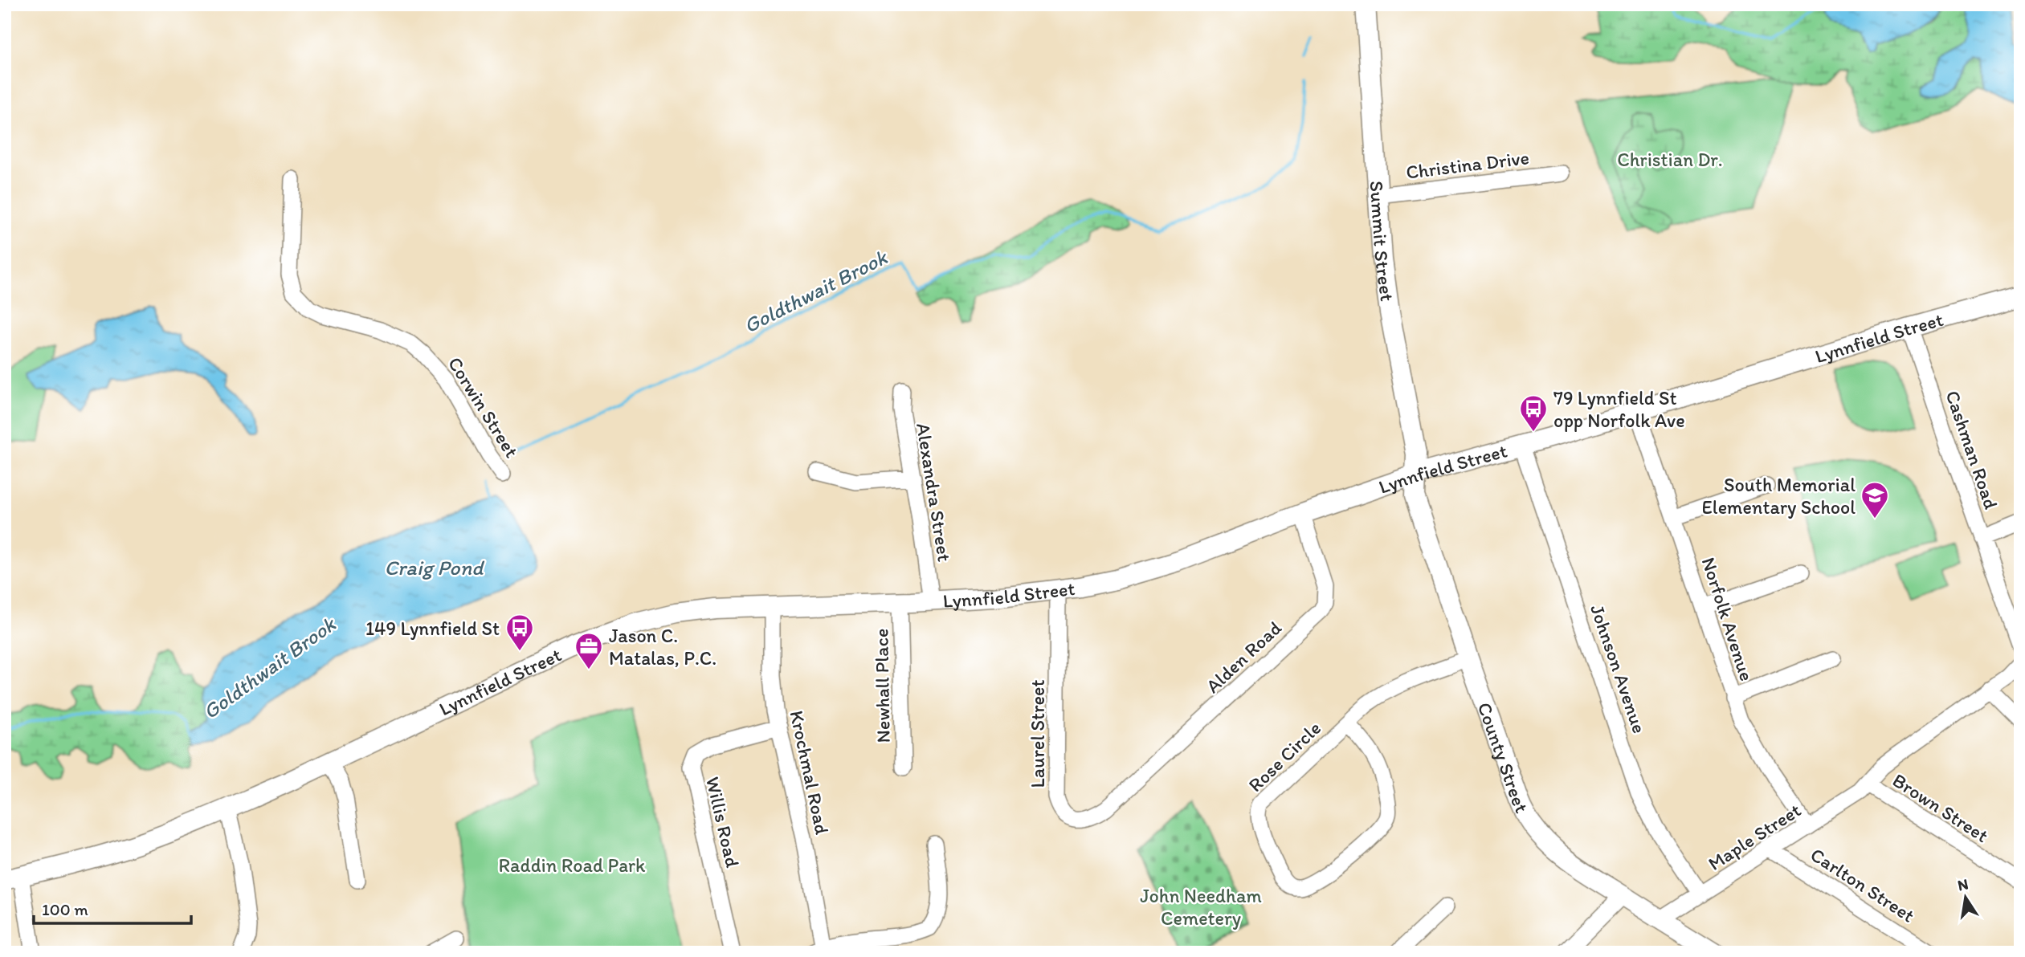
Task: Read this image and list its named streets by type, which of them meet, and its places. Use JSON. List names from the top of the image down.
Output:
{
  "streets": {
    "main road": ["Summit Street", "Lynnfield Street", "County Street"],
    "street": [
      "Christina Drive",
      "Corwin Street",
      "Cashman Road",
      "Alexandra Street",
      "Norfolk Avenue",
      "Alden Road",
      "Johnson Avenue",
      "Newhall Place",
      "Laurel Street",
      "Rose Circle",
      "Krochmal Road",
      "Brown Street",
      "Willis Road",
      "Maple Street",
      "Carlton Street"
    ]
  },
  "crossings": [
    ["Christina Drive", "Summit Street"],
    ["Summit Street", "Lynnfield Street"],
    ["Summit Street", "County Street"],
    ["Lynnfield Street", "Cashman Road"],
    ["Lynnfield Street", "Alexandra Street"],
    ["Lynnfield Street", "Norfolk Avenue"],
    ["Lynnfield Street", "Alden Road"],
    ["Lynnfield Street", "Johnson Avenue"],
    ["Lynnfield Street", "Newhall Place"],
    ["Lynnfield Street", "Laurel Street"],
    ["Lynnfield Street", "County Street"],
    ["Lynnfield Street", "Krochmal Road"],
    ["Norfolk Avenue", "Maple Street"],
    ["Alden Road", "Laurel Street"],
    ["Johnson Avenue", "Maple Street"],
    ["Rose Circle", "County Street"],
    ["County Street", "Maple Street"],
    ["Krochmal Road", "Willis Road"],
    ["Brown Street", "Maple Street"],
    ["Maple Street", "Carlton Street"]
  ],
  "water": ["Goldthwait Brook", "Craig Pond"],
  "parks": ["Christian Dr.", "Raddin Road Park", "John Needham Cemetery"],
  "places": {
    "bus stop": ["79 Lynnfield St opp Norfolk Ave", "149 Lynnfield St"],
    "school or university": ["South Memorial Elementary School"],
    "office": ["Jason C. Matalas, P.C."]
  },
  "scale_bar": "100 m",
  "north": "top"
}
